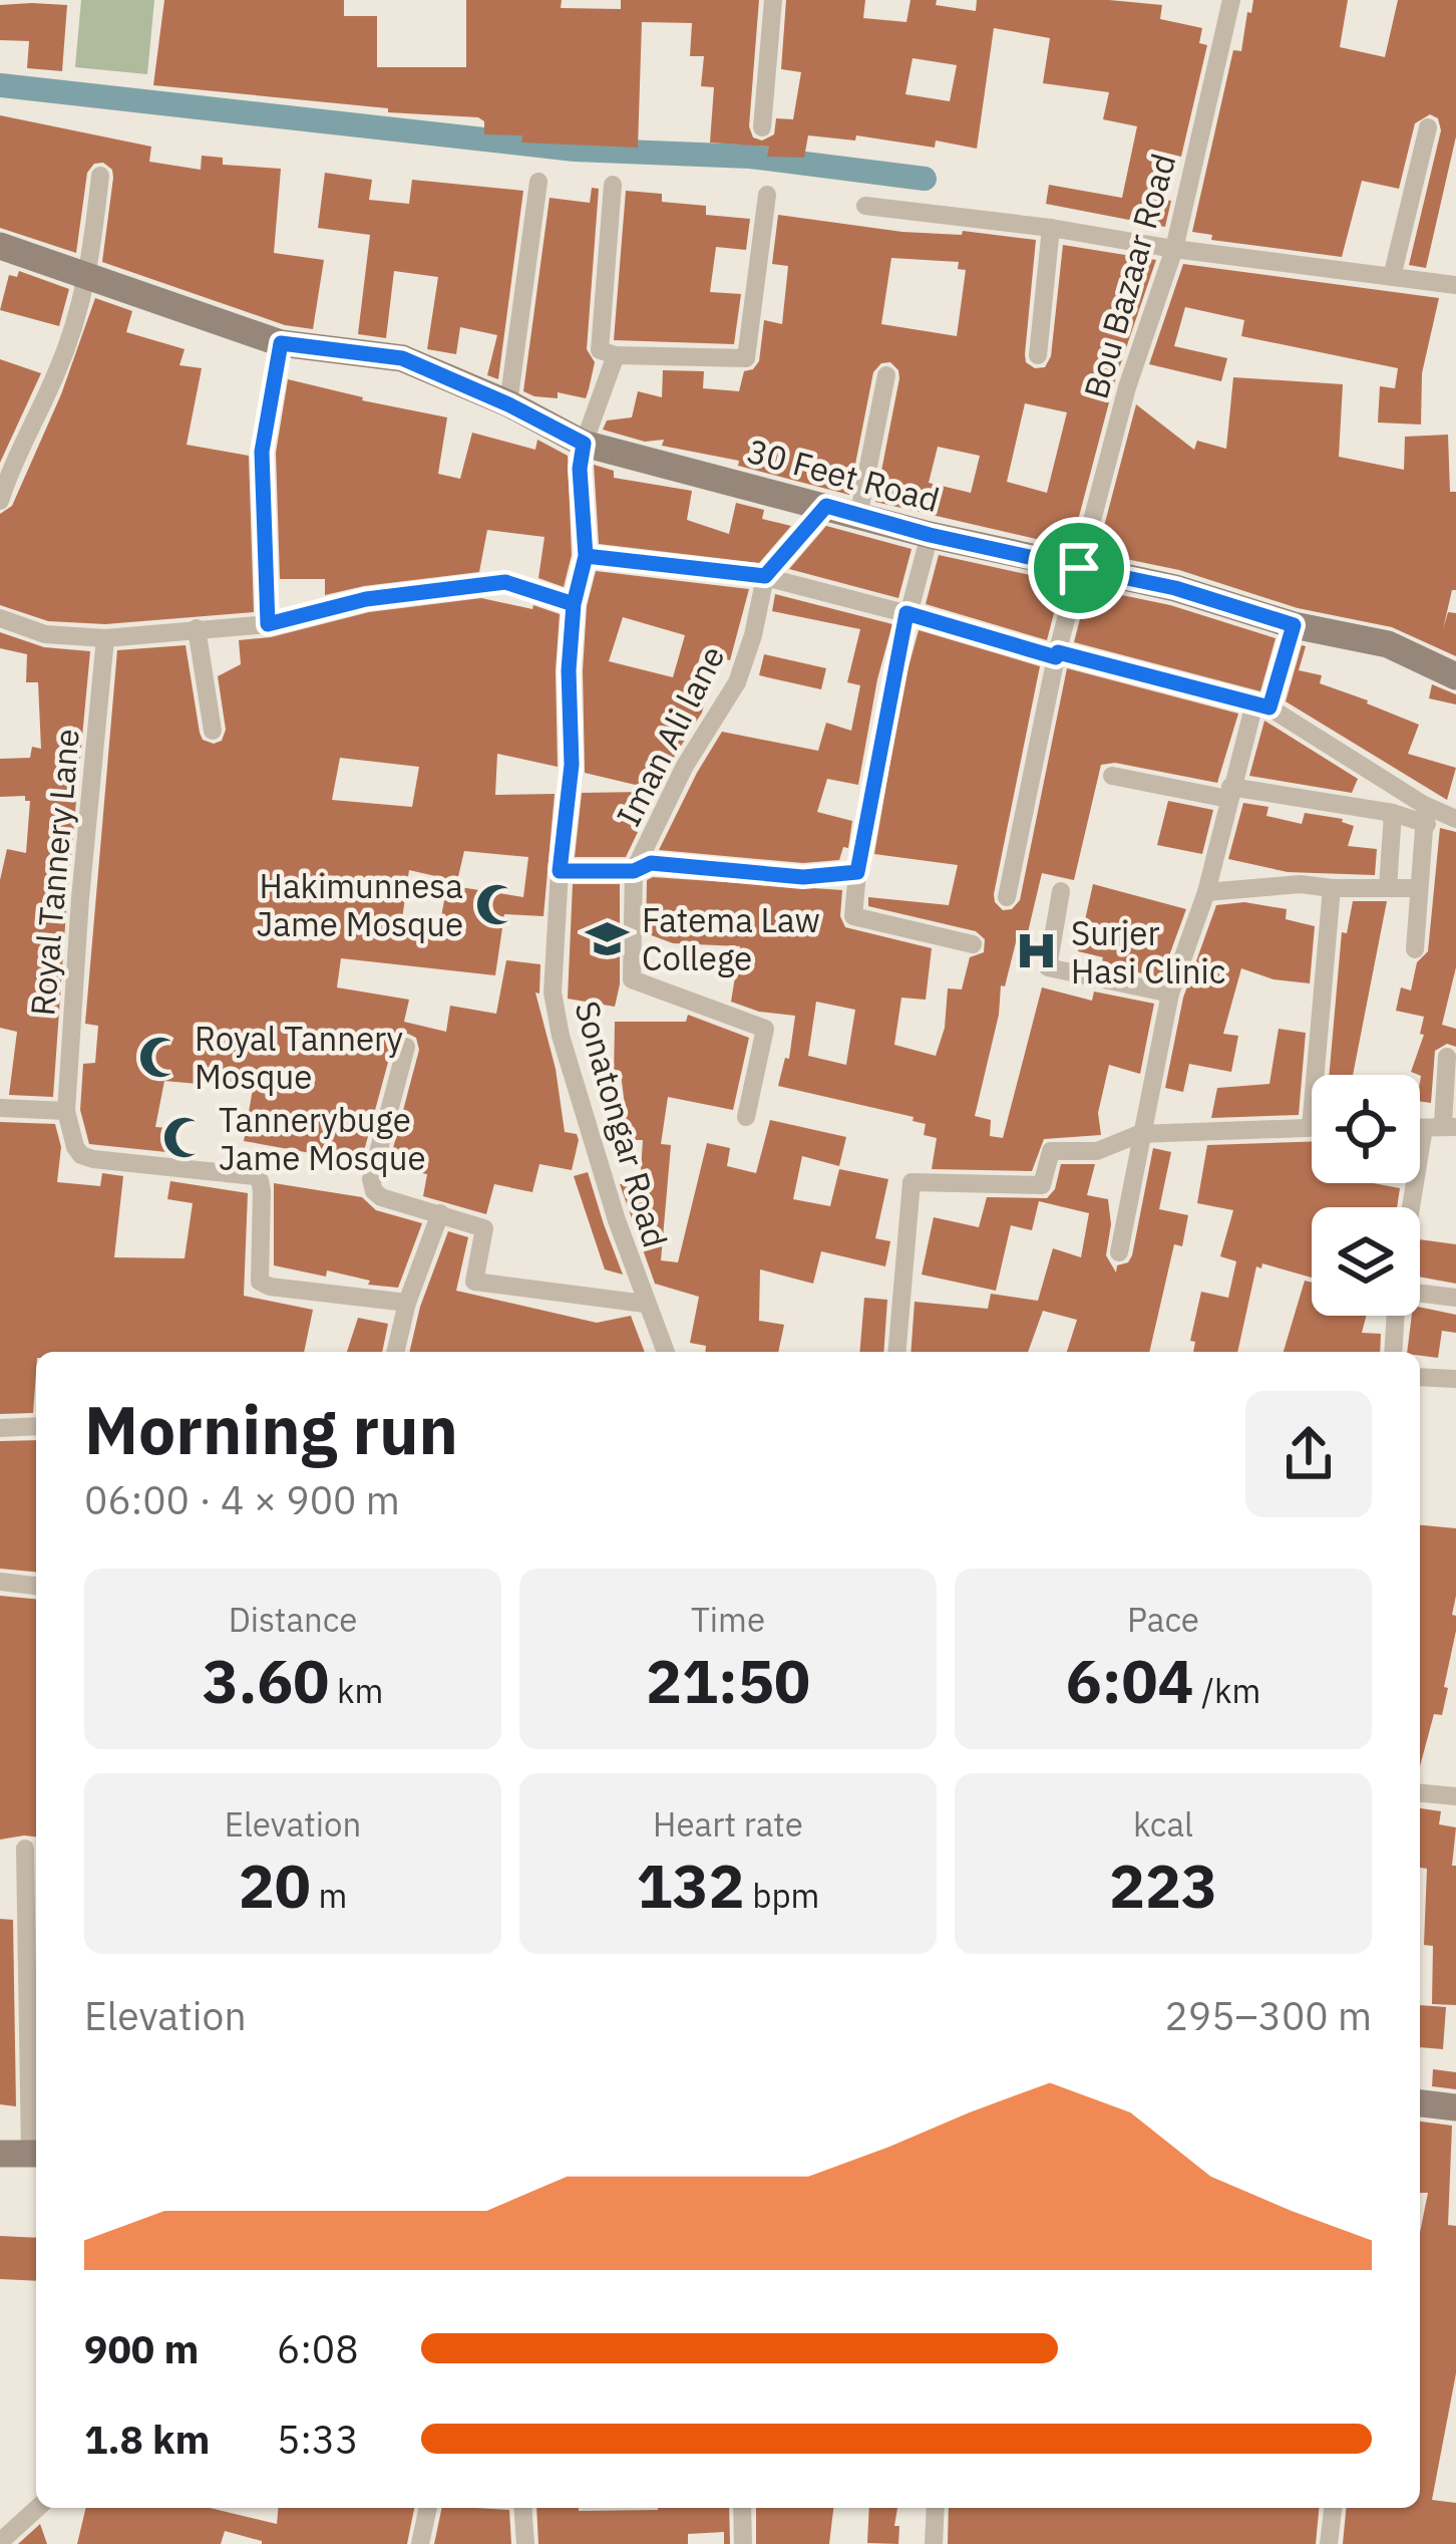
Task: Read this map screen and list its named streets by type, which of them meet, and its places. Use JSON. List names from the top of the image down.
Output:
{
  "streets": {
    "street": [
      "Bou Bazaar Road",
      "30 Feet Road",
      "Iman Ali lane",
      "Royal Tannery Lane",
      "Sonatongar Road"
    ]
  },
  "crossings": [
    ["Bou Bazaar Road", "30 Feet Road"],
    ["30 Feet Road", "Sonatongar Road"]
  ],
  "places": {
    "mosque": ["Hakimunnesa Jame Mosque", "Royal Tannery Mosque", "Tannerybuge Jame Mosque"],
    "school or university": ["Fatema Law College"],
    "hospital": ["Surjer Hasi Clinic"]
  },
  "page": {
    "heading": ["Morning run", "06:00 · 4 × 900 m"],
    "stats": [
      ["Distance", "3.60 km"],
      ["Time", "21:50"],
      ["Pace", "6:04 /km"],
      ["Elevation", "20 m"],
      ["Heart rate", "132 bpm"],
      ["kcal", "223"]
    ],
    "chart": ["Elevation", "295–300 m"],
    "list": [
      {
        "name": "900 m",
        "note": "6:08"
      },
      {
        "name": "1.8 km",
        "note": "5:33"
      }
    ]
  }
}
